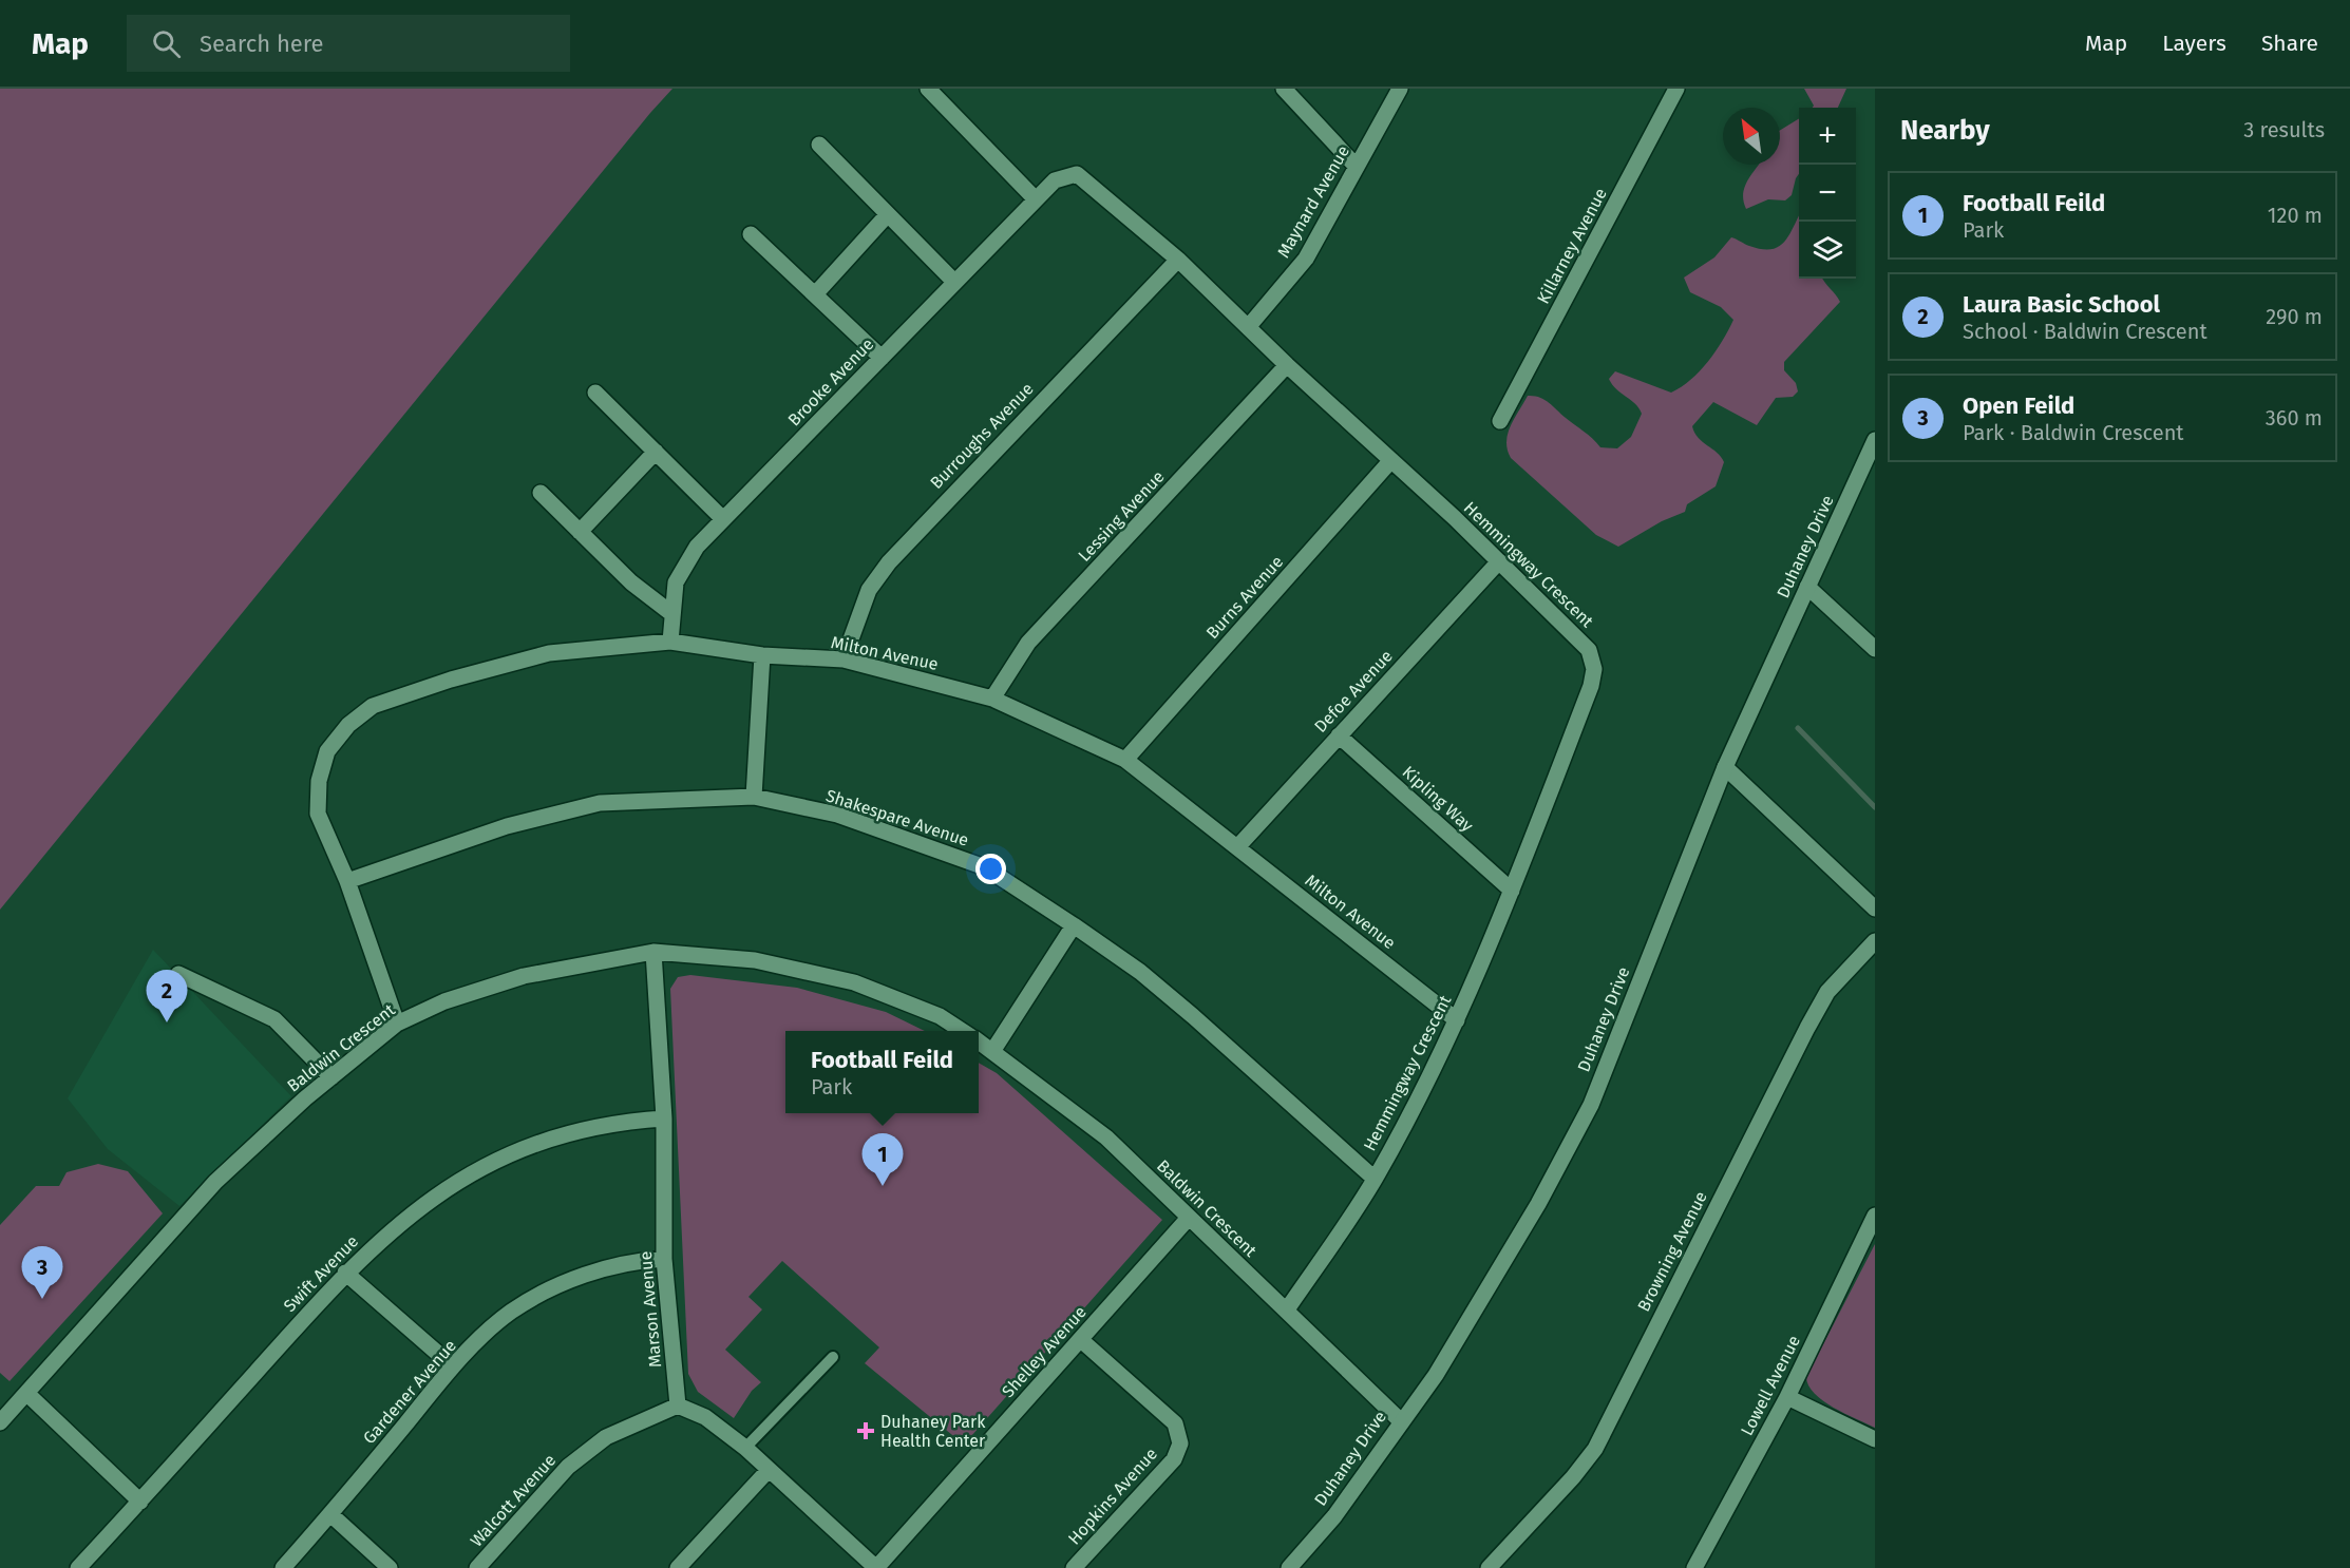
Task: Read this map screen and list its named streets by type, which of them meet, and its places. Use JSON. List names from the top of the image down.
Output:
{
  "streets": {
    "street": [
      "Maynard Avenue",
      "Killarney Avenue",
      "Brooke Avenue",
      "Burroughs Avenue",
      "Lessing Avenue",
      "Duhaney Drive",
      "Hemmingway Crescent",
      "Burns Avenue",
      "Milton Avenue",
      "Defoe Avenue",
      "Kipling Way",
      "Shakespare Avenue",
      "Baldwin Crescent",
      "Browning Avenue",
      "Swift Avenue",
      "Marson Avenue",
      "Shelley Avenue",
      "Lowell Avenue",
      "Gardener Avenue",
      "Hopkins Avenue",
      "Walcott Avenue"
    ]
  },
  "crossings": [
    ["Maynard Avenue", "Hemmingway Crescent"],
    ["Brooke Avenue", "Hemmingway Crescent"],
    ["Brooke Avenue", "Milton Avenue"],
    ["Burroughs Avenue", "Hemmingway Crescent"],
    ["Burroughs Avenue", "Milton Avenue"],
    ["Lessing Avenue", "Hemmingway Crescent"],
    ["Lessing Avenue", "Milton Avenue"],
    ["Duhaney Drive", "Baldwin Crescent"],
    ["Hemmingway Crescent", "Burns Avenue"],
    ["Hemmingway Crescent", "Milton Avenue"],
    ["Hemmingway Crescent", "Defoe Avenue"],
    ["Hemmingway Crescent", "Kipling Way"],
    ["Hemmingway Crescent", "Shakespare Avenue"],
    ["Hemmingway Crescent", "Baldwin Crescent"],
    ["Burns Avenue", "Milton Avenue"],
    ["Milton Avenue", "Defoe Avenue"],
    ["Milton Avenue", "Shakespare Avenue"],
    ["Defoe Avenue", "Kipling Way"],
    ["Baldwin Crescent", "Marson Avenue"],
    ["Baldwin Crescent", "Shelley Avenue"],
    ["Swift Avenue", "Marson Avenue"],
    ["Marson Avenue", "Gardener Avenue"],
    ["Marson Avenue", "Walcott Avenue"],
    ["Shelley Avenue", "Hopkins Avenue"]
  ],
  "places": {
    "health": ["Duhaney Park Health Center"]
  },
  "north": "top left",
  "page": {
    "header": "Map",
    "search": "Search here",
    "nav": ["Map", "Layers", "Share"],
    "heading": ["Nearby", "3 results"],
    "map_buttons": ["+", "−"],
    "list": [
      {
        "mark": "1",
        "name": "Football Feild",
        "note": "Park",
        "value": "120 m"
      },
      {
        "mark": "2",
        "name": "Laura Basic School",
        "note": "School · Baldwin Crescent",
        "value": "290 m"
      },
      {
        "mark": "3",
        "name": "Open Feild",
        "note": "Park · Baldwin Crescent",
        "value": "360 m"
      }
    ],
    "pins": ["2", "1", "3"],
    "popup": ["Football Feild", "Park"]
  }
}
